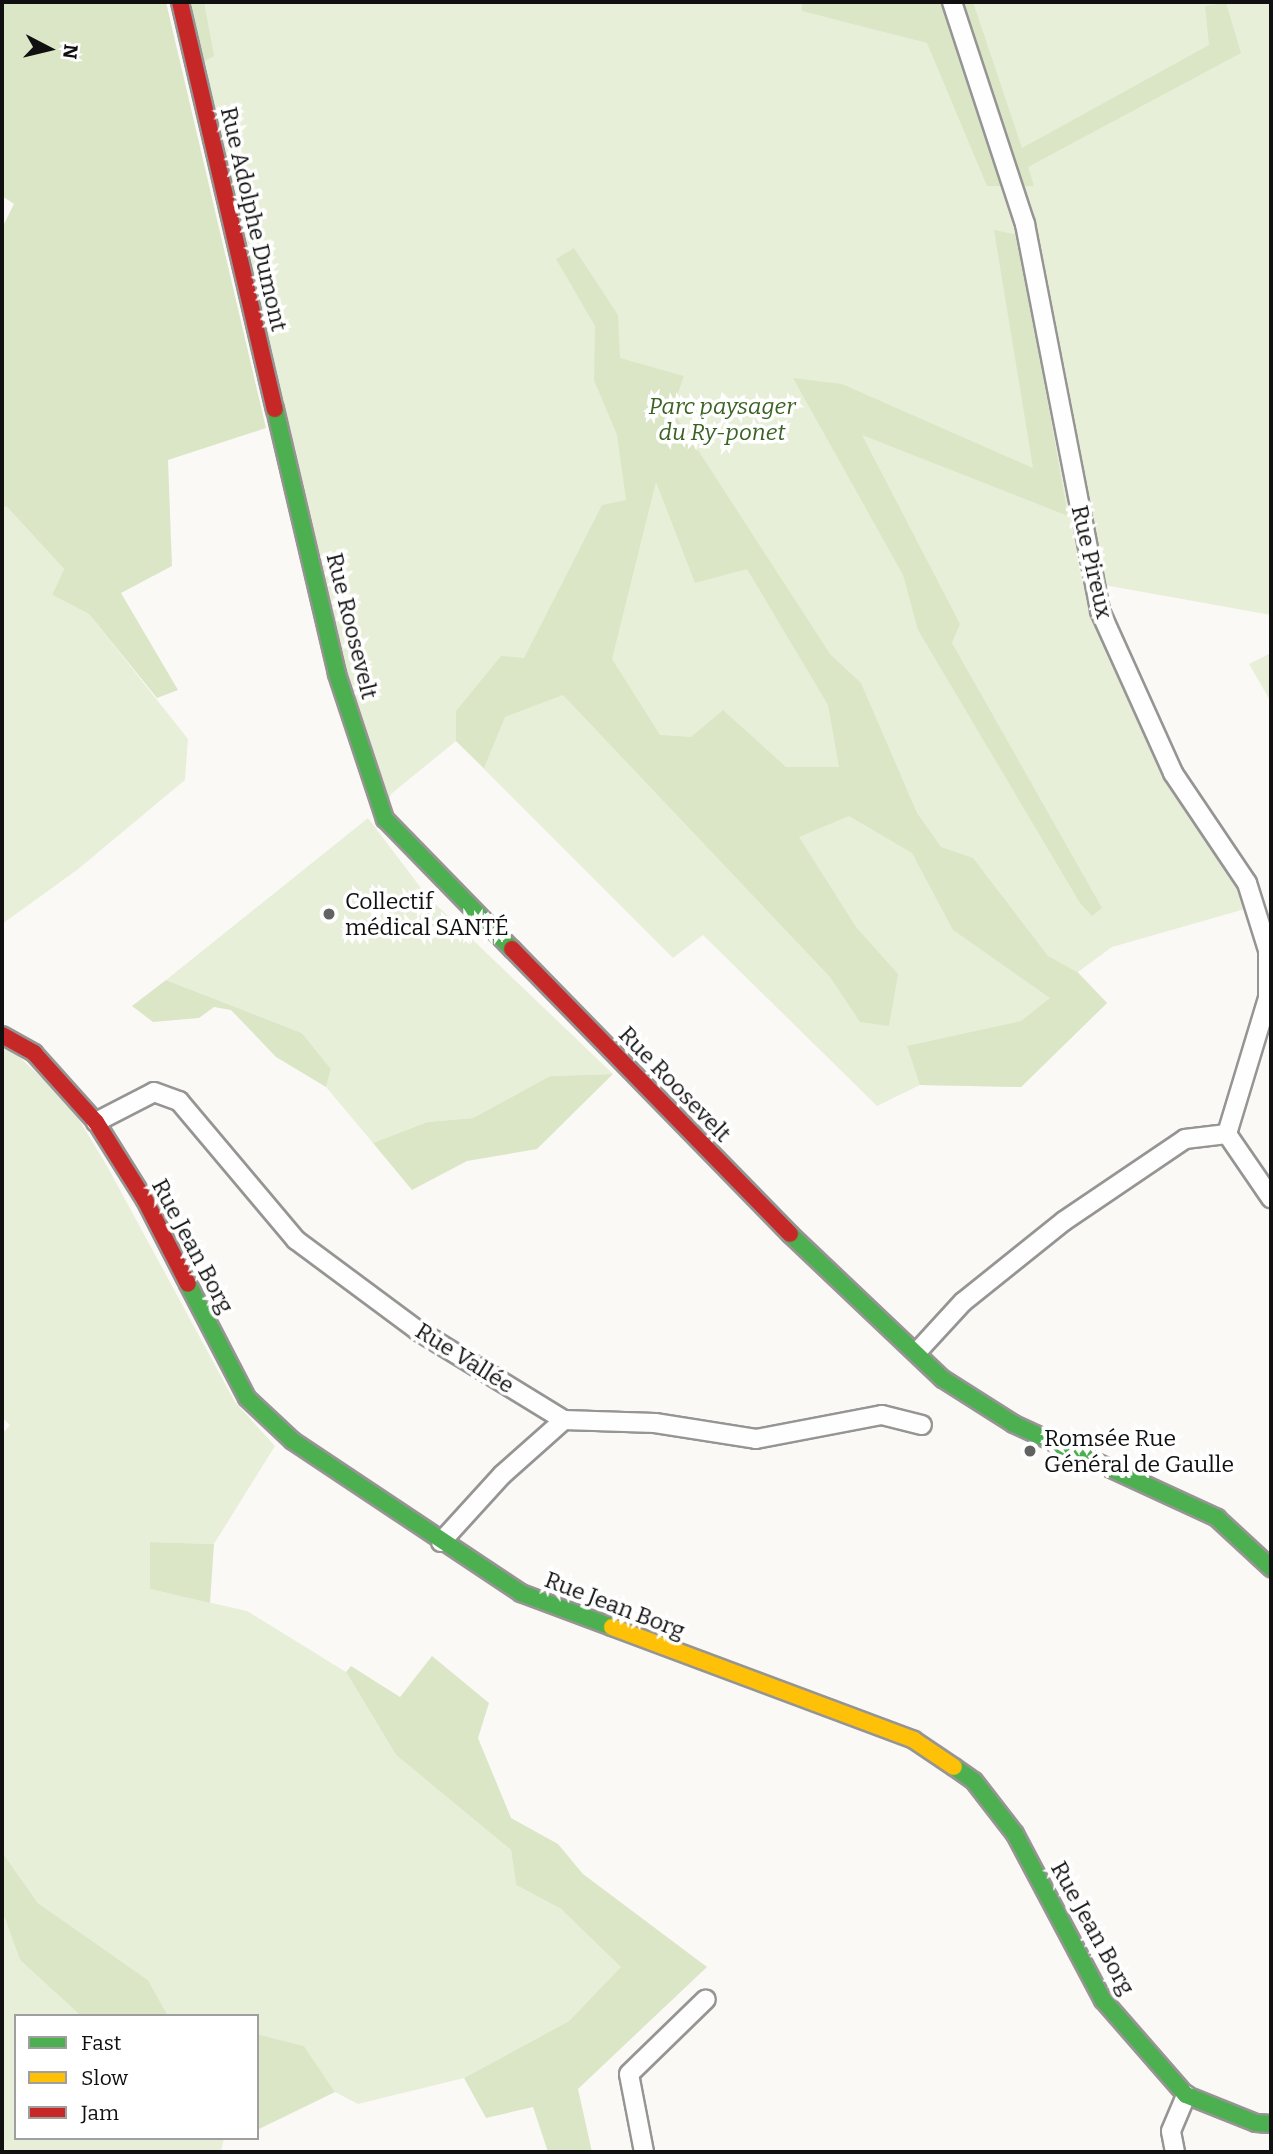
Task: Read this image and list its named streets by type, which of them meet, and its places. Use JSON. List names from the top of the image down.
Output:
{
  "streets": {
    "main road": ["Rue Adolphe Dumont", "Rue Roosevelt", "Rue Jean Borg"],
    "street": ["Rue Pireux", "Rue Vallée"]
  },
  "crossings": [
    ["Rue Adolphe Dumont", "Rue Roosevelt"],
    ["Rue Jean Borg", "Rue Vallée"]
  ],
  "parks": ["Parc paysager du Ry-ponet"],
  "places": ["Collectif médical SANTÉ", "Romsée Rue Général de Gaulle"],
  "legend": ["Fast", "Slow", "Jam"],
  "north": "right"
}
